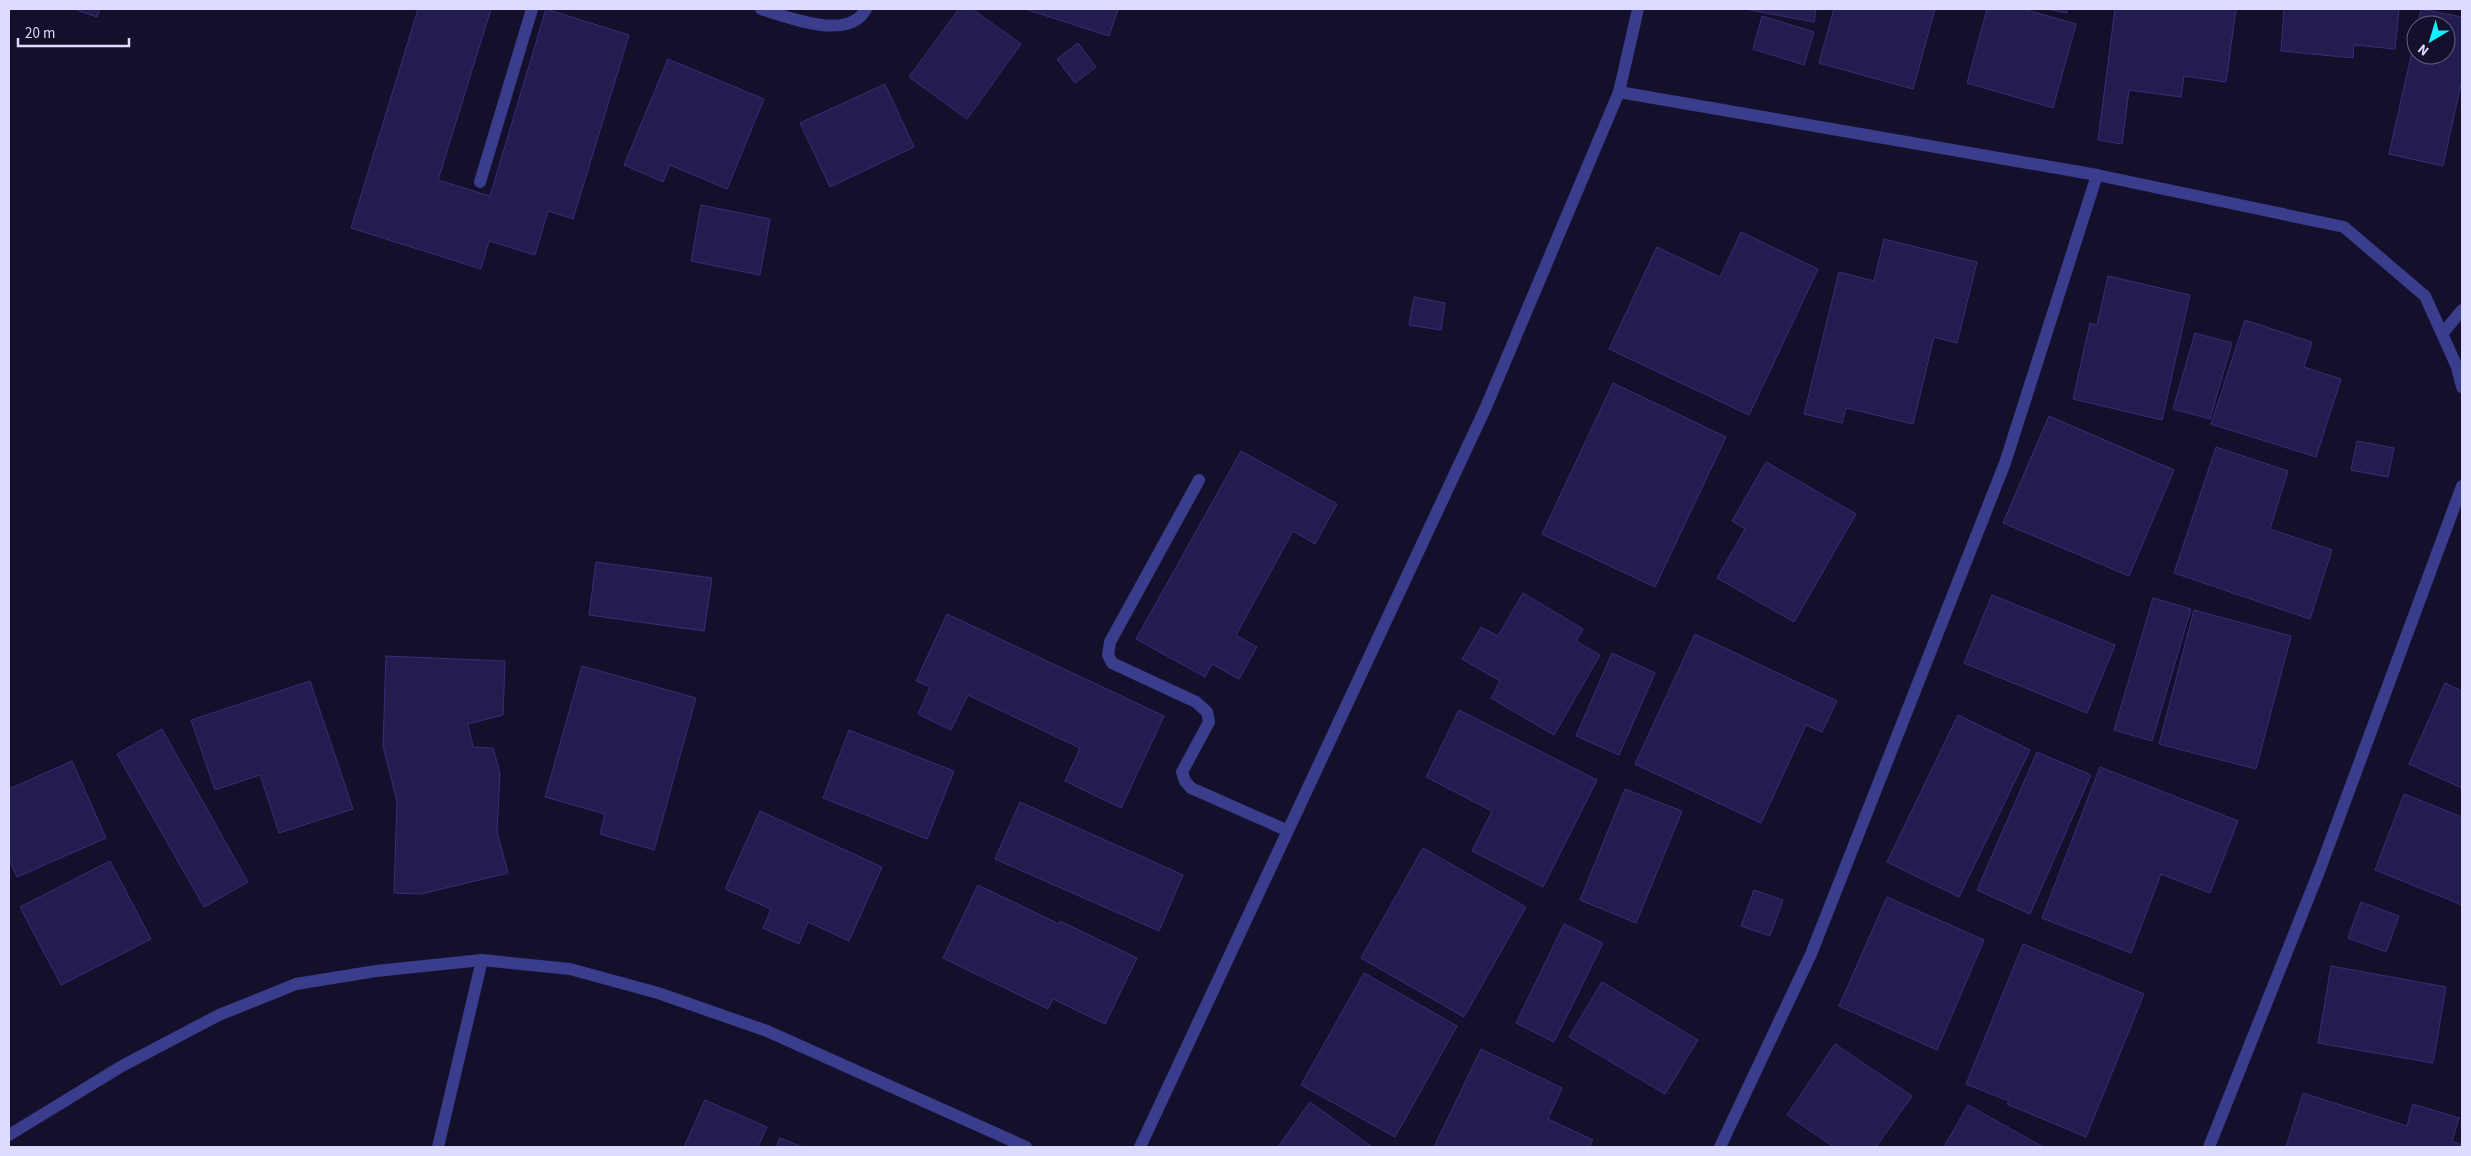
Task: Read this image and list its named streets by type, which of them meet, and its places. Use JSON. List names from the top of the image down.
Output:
{
  "scale_bar": "20 m",
  "north": "bottom left"
}
